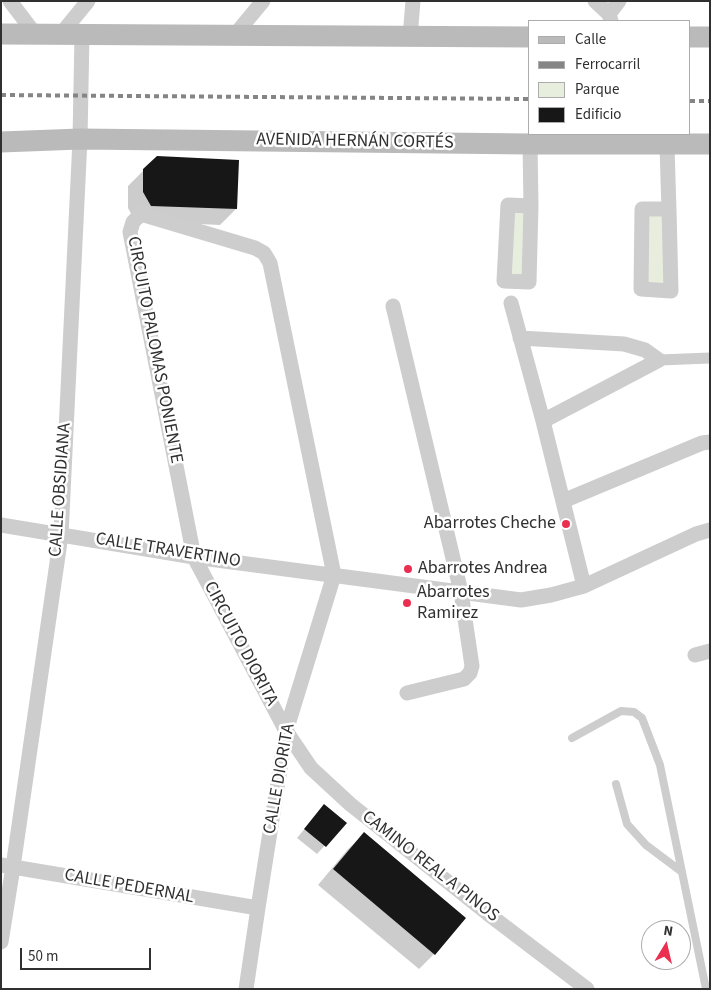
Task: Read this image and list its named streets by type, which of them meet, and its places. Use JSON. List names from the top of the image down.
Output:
{
  "streets": {
    "main road": ["AVENIDA HERNÁN CORTÉS"],
    "street": [
      "CIRCUITO PALOMAS PONIENTE",
      "CALLE OBSIDIANA",
      "CALLE TRAVERTINO",
      "CIRCUITO DIORITA",
      "CALLE DIORITA",
      "CAMINO REAL A PINOS",
      "CALLE PEDERNAL"
    ]
  },
  "crossings": [
    ["AVENIDA HERNÁN CORTÉS", "CALLE OBSIDIANA"],
    ["CIRCUITO PALOMAS PONIENTE", "CALLE TRAVERTINO"],
    ["CIRCUITO PALOMAS PONIENTE", "CIRCUITO DIORITA"],
    ["CIRCUITO PALOMAS PONIENTE", "CALLE DIORITA"],
    ["CALLE OBSIDIANA", "CALLE TRAVERTINO"],
    ["CALLE OBSIDIANA", "CALLE PEDERNAL"],
    ["CALLE TRAVERTINO", "CIRCUITO DIORITA"],
    ["CALLE TRAVERTINO", "CALLE DIORITA"],
    ["CIRCUITO DIORITA", "CALLE DIORITA"],
    ["CIRCUITO DIORITA", "CAMINO REAL A PINOS"],
    ["CALLE DIORITA", "CAMINO REAL A PINOS"],
    ["CALLE DIORITA", "CALLE PEDERNAL"]
  ],
  "places": ["Abarrotes Cheche", "Abarrotes Andrea", "Abarrotes Ramirez"],
  "legend": [
    "Calle",
    "Ferrocarril",
    "Parque",
    "Edificio"
  ],
  "scale_bar": "50 m",
  "north": "top"
}
